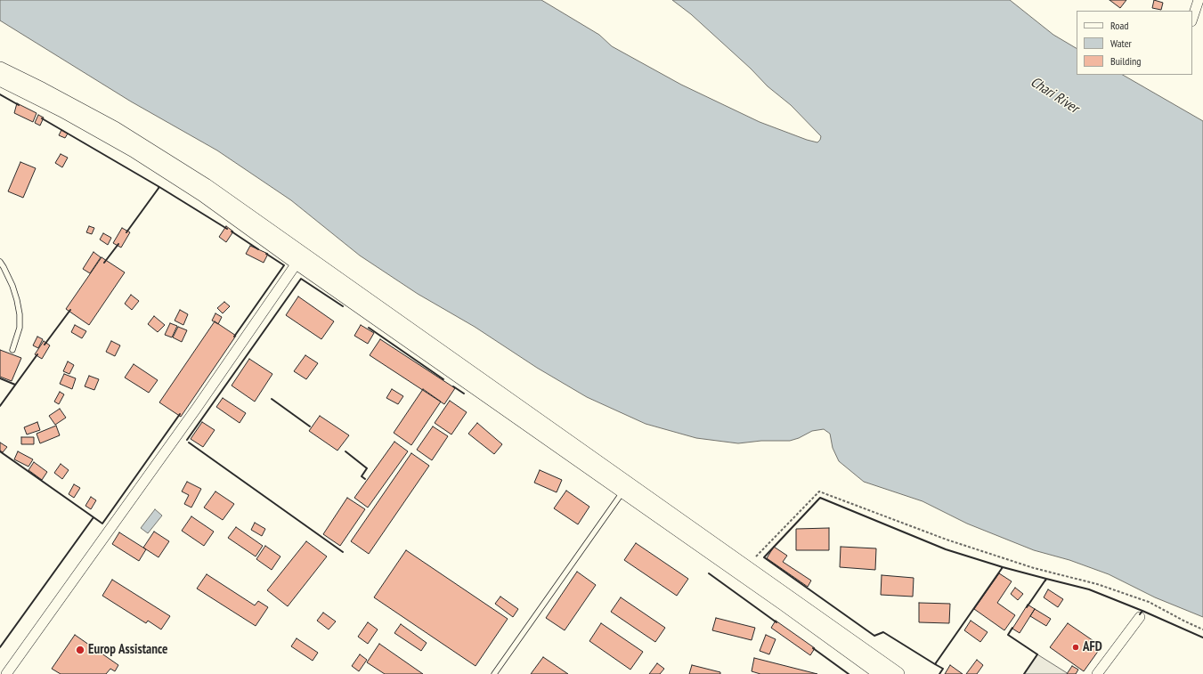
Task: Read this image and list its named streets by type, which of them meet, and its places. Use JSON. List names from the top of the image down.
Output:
{
  "water": ["Chari River"],
  "places": ["AFD", "Europ Assistance"],
  "legend": ["Road", "Water", "Building"]
}
